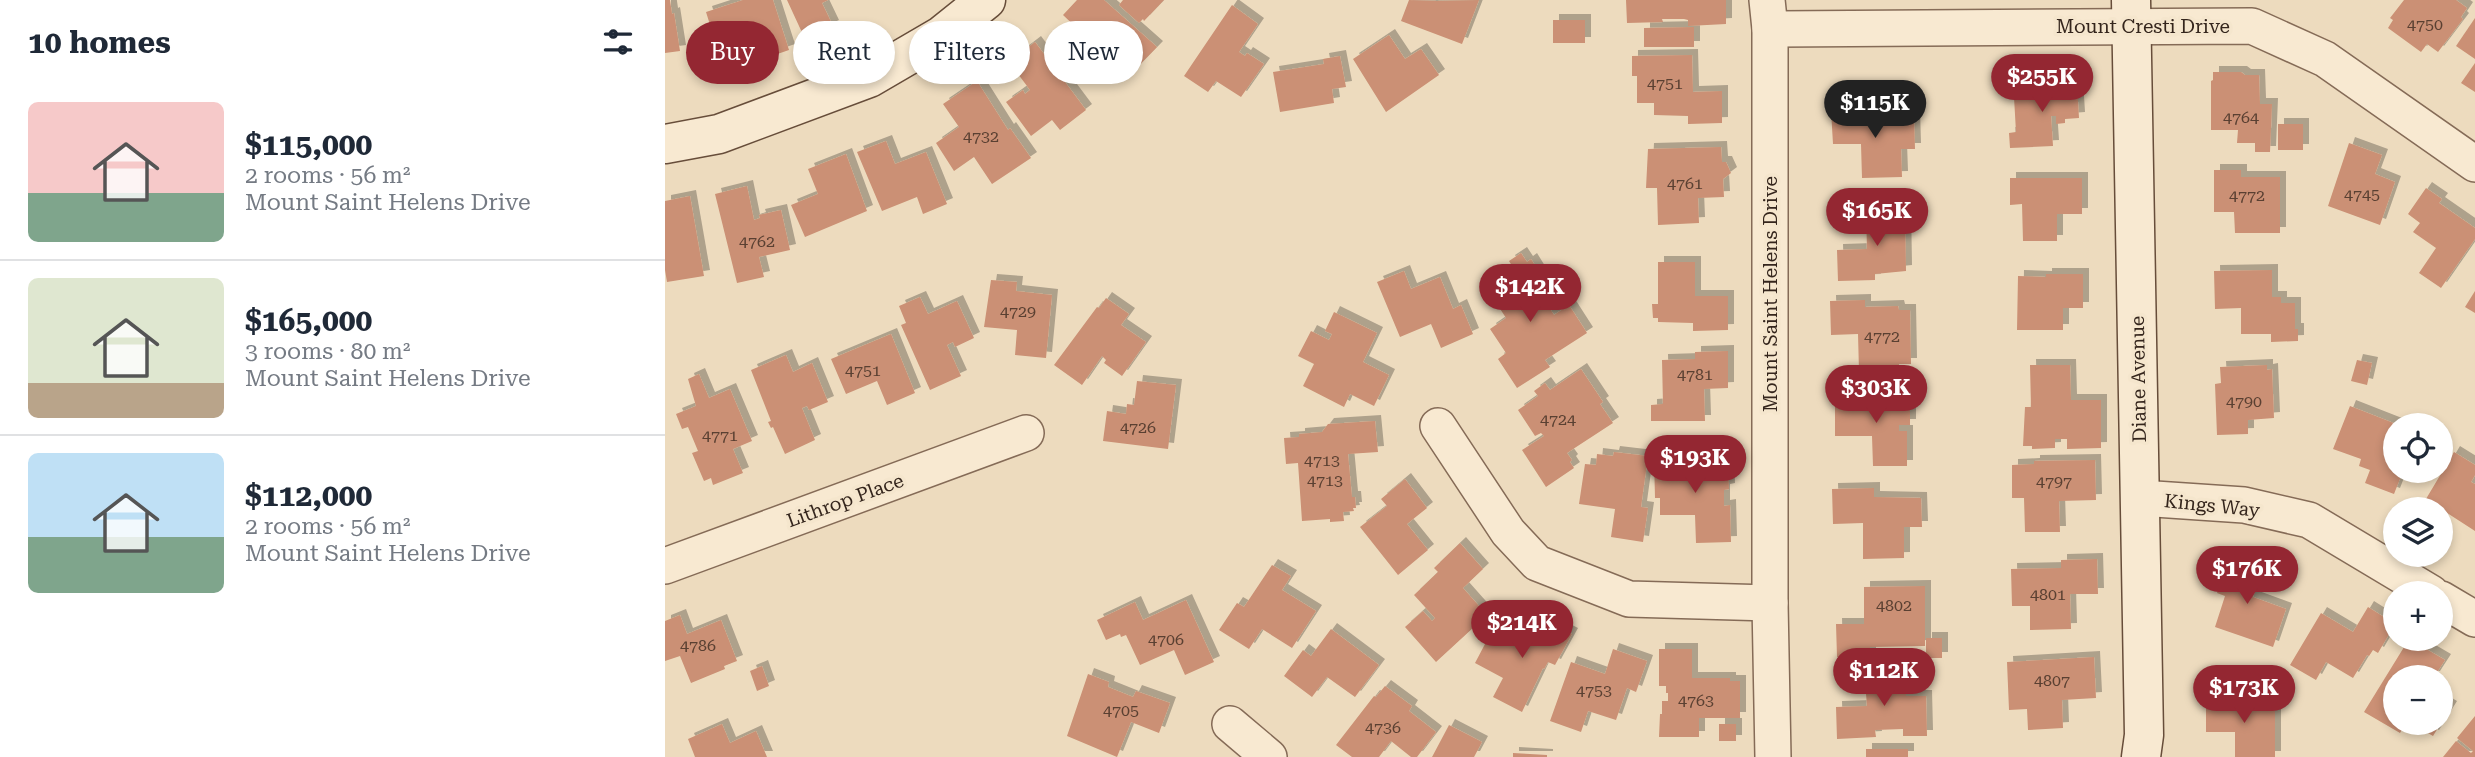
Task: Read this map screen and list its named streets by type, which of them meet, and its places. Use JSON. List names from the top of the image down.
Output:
{
  "streets": {
    "street": [
      "Mount Cresti Drive",
      "Mount Saint Helens Drive",
      "Diane Avenue",
      "Lithrop Place",
      "Kings Way"
    ]
  },
  "crossings": [
    ["Mount Cresti Drive", "Mount Saint Helens Drive"],
    ["Mount Cresti Drive", "Diane Avenue"],
    ["Diane Avenue", "Kings Way"]
  ],
  "house_numbers": [
    "4750",
    "4751",
    "4764",
    "4732",
    "4761",
    "4745",
    "4772",
    "4762",
    "4729",
    "4772",
    "4751",
    "4781",
    "4790",
    "4724",
    "4726",
    "4771",
    "4713",
    "4713",
    "4797",
    "4801",
    "4802",
    "4706",
    "4786",
    "4807",
    "4753",
    "4763",
    "4705",
    "4736"
  ],
  "page": {
    "heading": "10 homes",
    "chip": [
      "Buy",
      "Rent",
      "Filters",
      "New"
    ],
    "price": [
      "$255K",
      "$115K",
      "$165K",
      "$142K",
      "$303K",
      "$193K",
      "$176K",
      "$214K",
      "$112K",
      "$173K"
    ],
    "list": [
      {
        "name": "$115,000",
        "note": "2 rooms · 56 m² · Mount Saint Helens Drive"
      },
      {
        "name": "$165,000",
        "note": "3 rooms · 80 m² · Mount Saint Helens Drive"
      },
      {
        "name": "$112,000",
        "note": "2 rooms · 56 m² · Mount Saint Helens Drive"
      }
    ],
    "map_buttons": ["+", "−"]
  }
}
